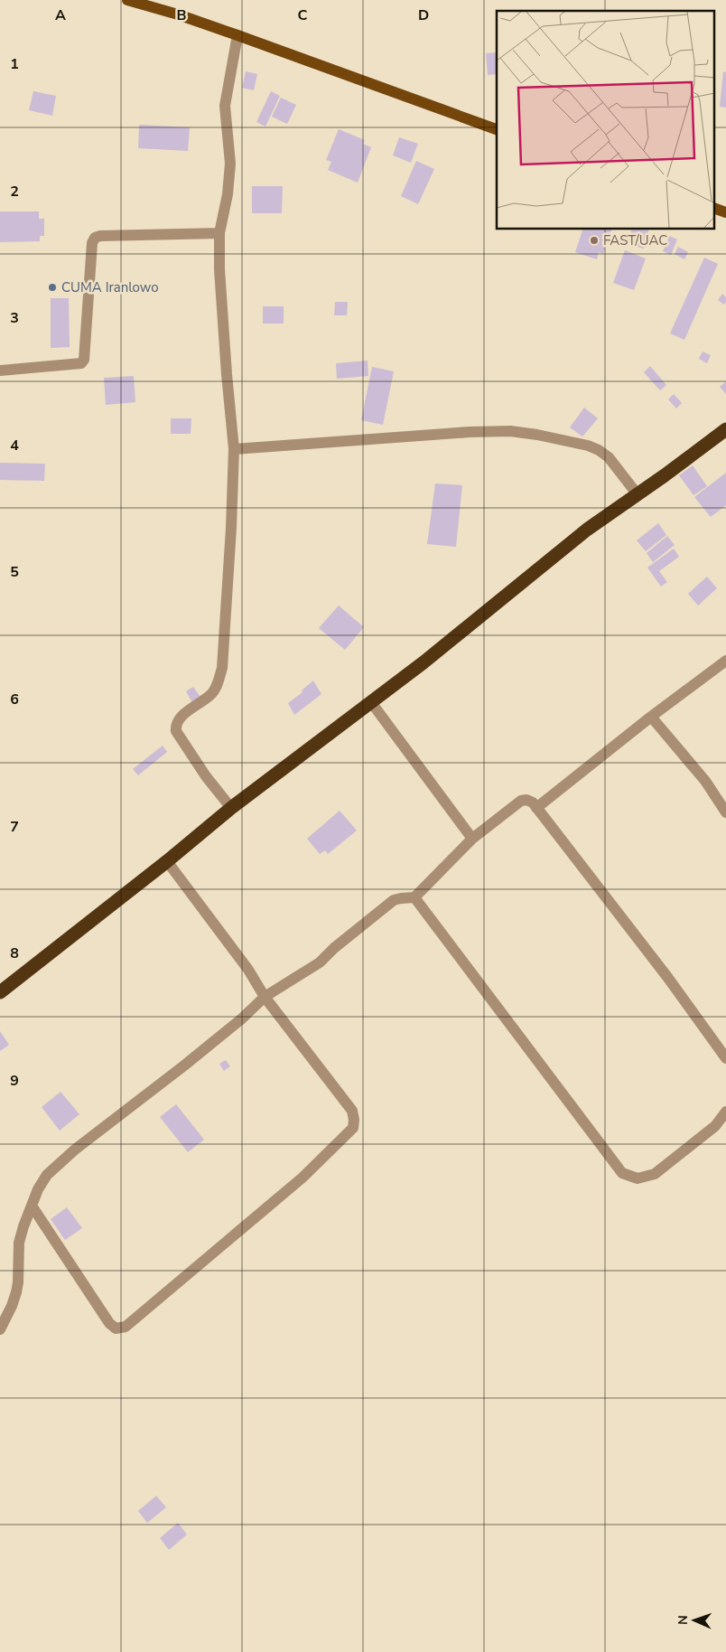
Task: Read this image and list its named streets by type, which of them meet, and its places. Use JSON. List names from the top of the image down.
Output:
{
  "places": ["FAST/UAC", "CUMA Iranlowo"],
  "north": "left",
  "grid": {
    "columns": [
      "A",
      "B",
      "C",
      "D"
    ],
    "rows": [
      "1",
      "2",
      "3",
      "4",
      "5",
      "6",
      "7",
      "8",
      "9"
    ]
  }
}
